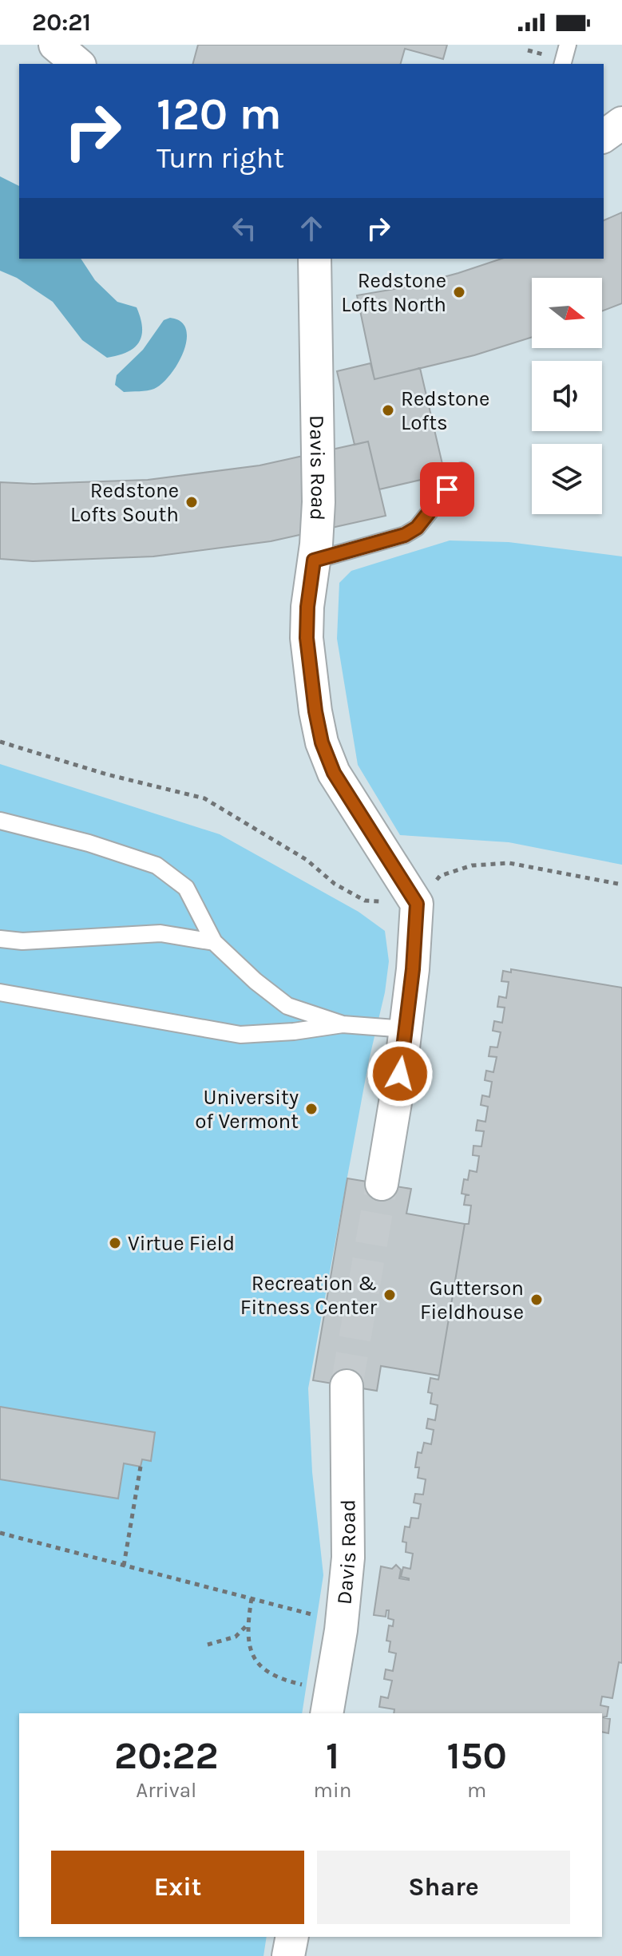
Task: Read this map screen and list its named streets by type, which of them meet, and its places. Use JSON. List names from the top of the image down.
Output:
{
  "streets": {
    "street": ["Davis Road"]
  },
  "places": [
    "Redstone Lofts North",
    "Redstone Lofts",
    "Redstone Lofts South",
    "University of Vermont",
    "Virtue Field",
    "Recreation & Fitness Center",
    "Gutterson Fieldhouse"
  ],
  "north": "right",
  "page": {
    "status": "20:21",
    "turn": ["120 m", "Turn right"],
    "eta": [
      "20:22",
      "Arrival",
      "1",
      "min",
      "150",
      "m"
    ],
    "buttons": ["Exit", "Share"]
  }
}
